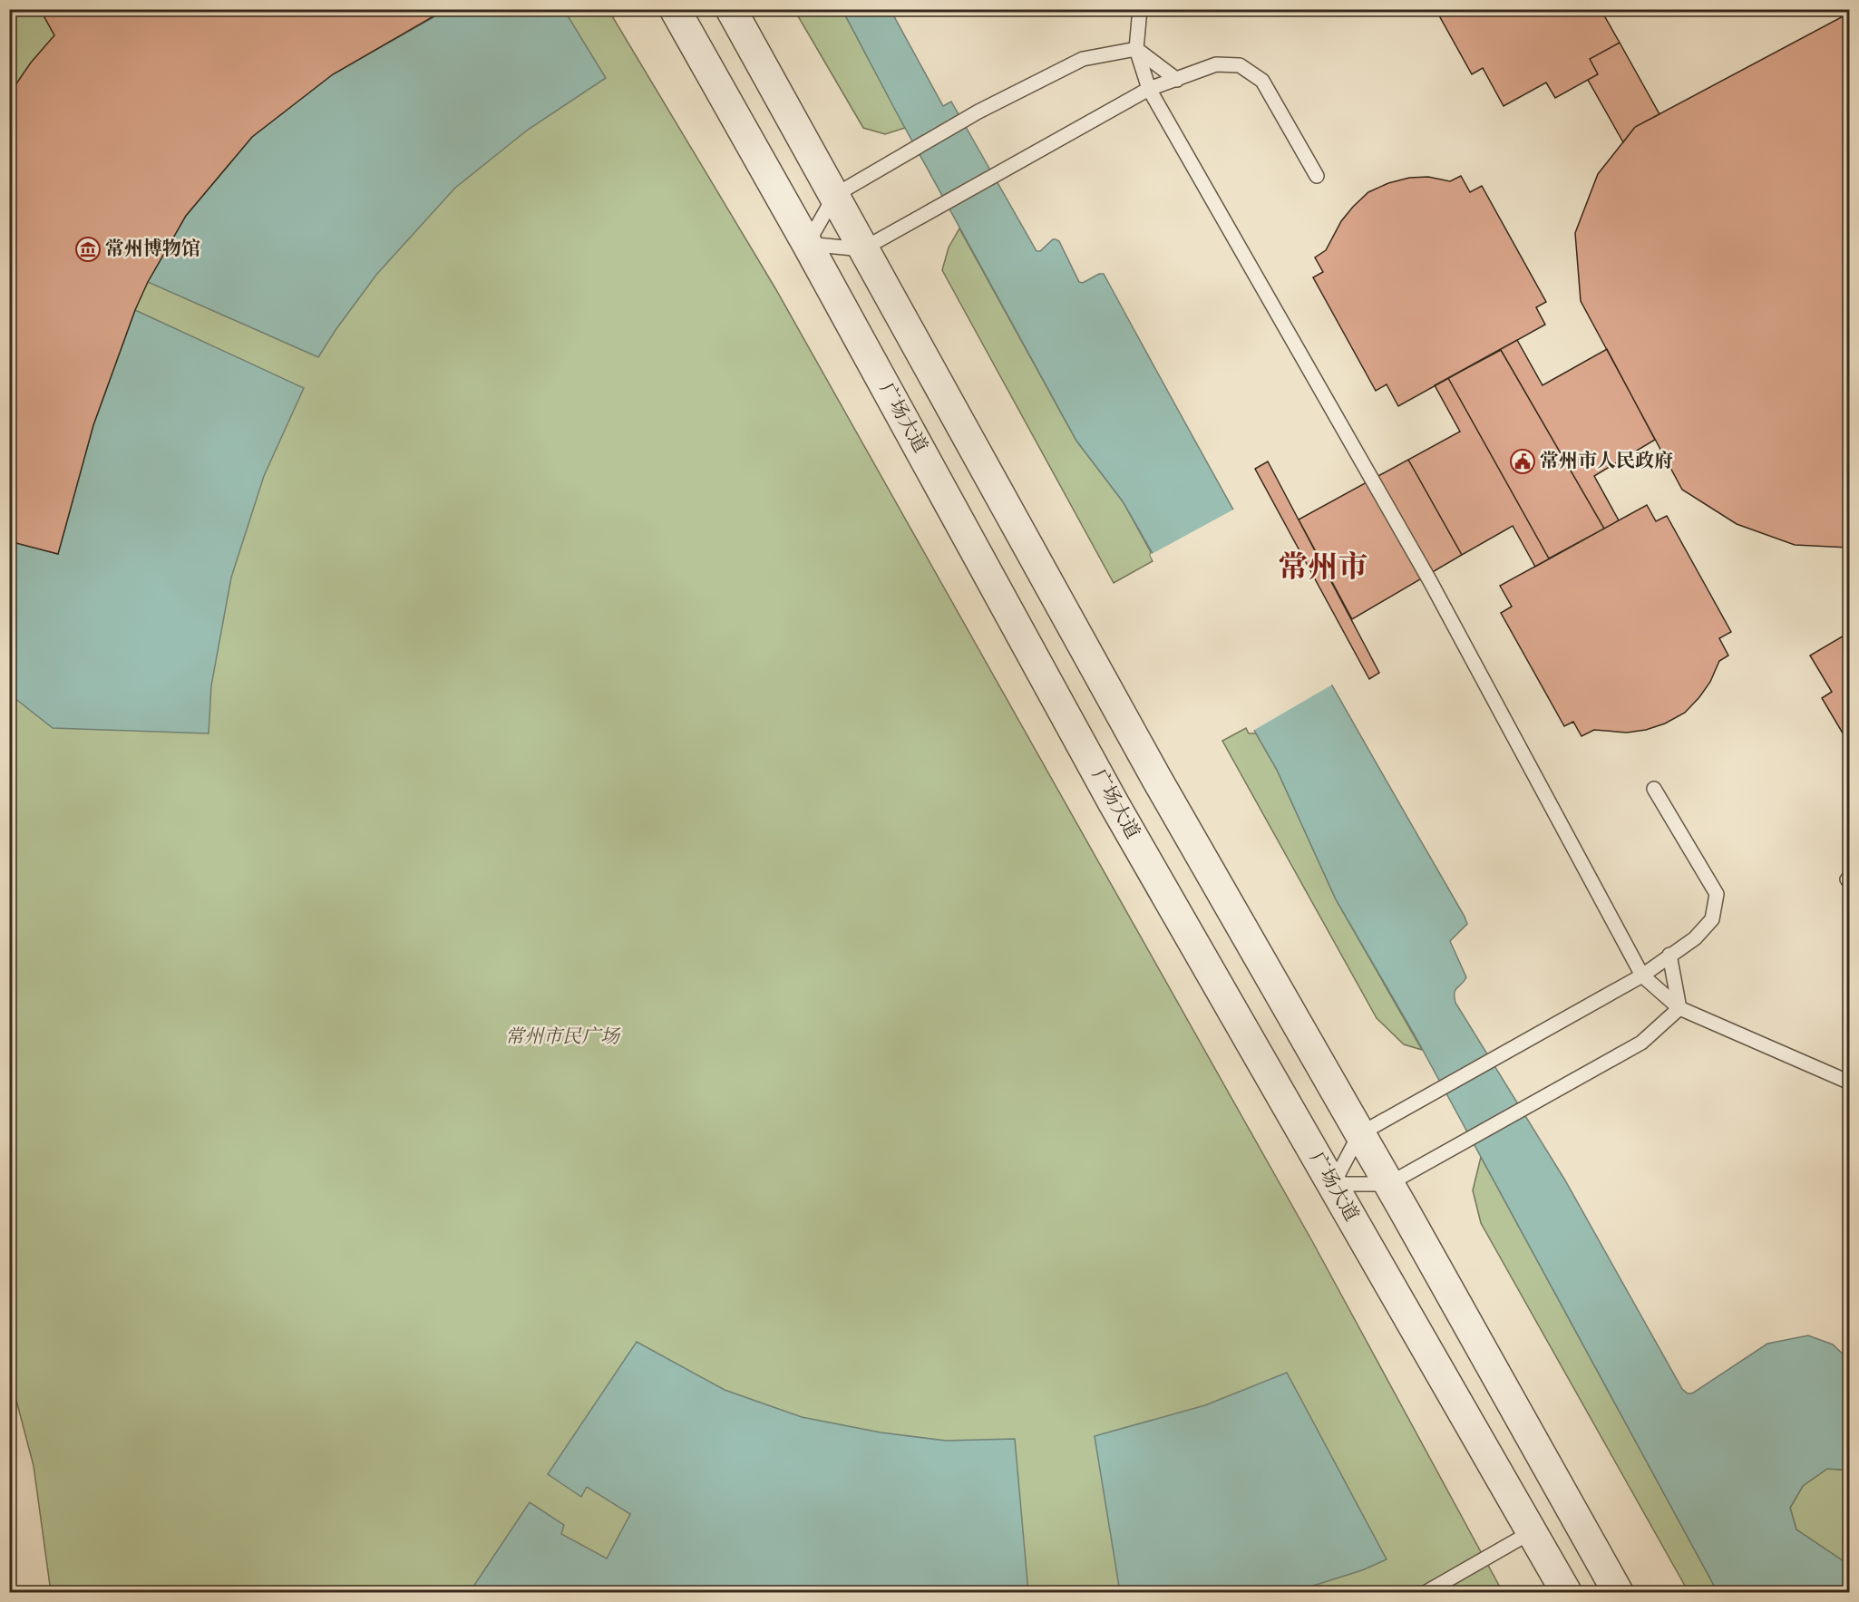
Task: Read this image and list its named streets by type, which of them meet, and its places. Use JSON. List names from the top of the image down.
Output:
{
  "streets": {
    "street": ["广场大道"]
  },
  "districts": ["常州市"],
  "parks": ["常州市民广场"],
  "places": {
    "museum": ["常州博物馆"],
    "public building": ["常州市人民政府"]
  }
}
